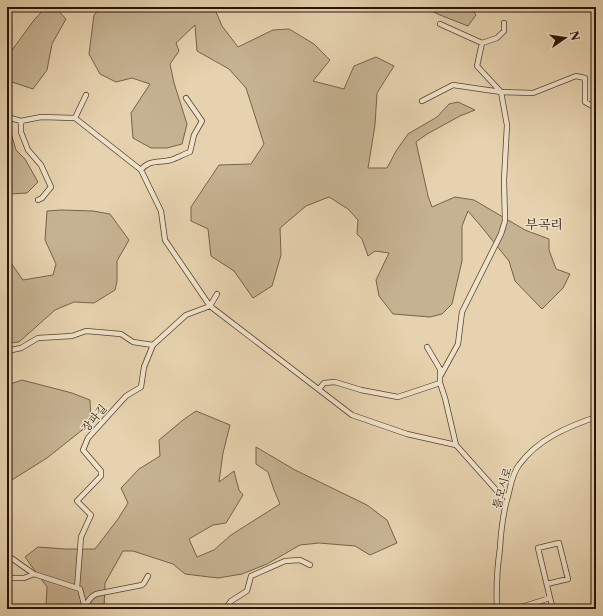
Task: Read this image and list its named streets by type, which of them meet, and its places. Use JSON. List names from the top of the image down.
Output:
{
  "streets": {
    "street": ["장파길", "틀모시로"]
  },
  "districts": ["부곡리"],
  "north": "right"
}
